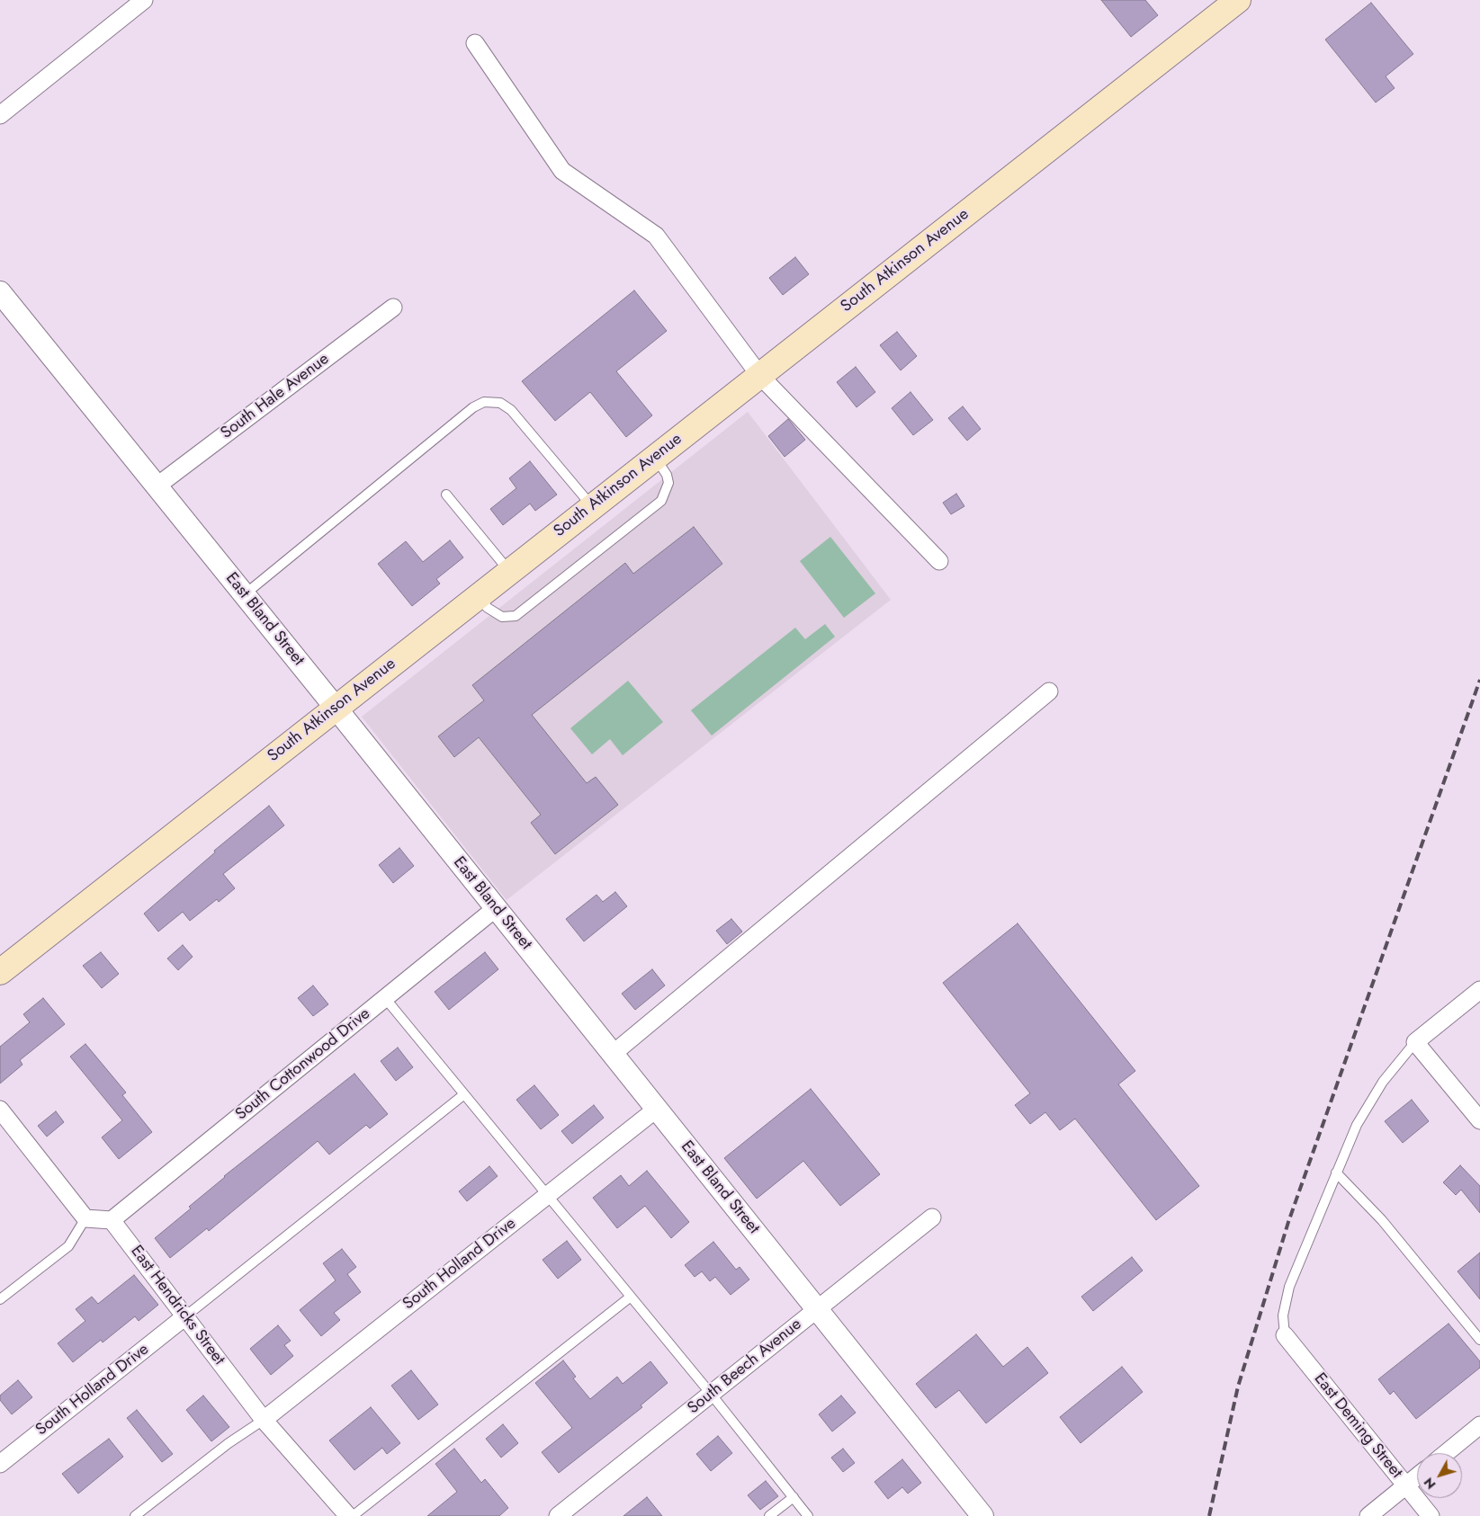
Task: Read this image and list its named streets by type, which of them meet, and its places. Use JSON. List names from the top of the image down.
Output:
{
  "streets": {
    "main road": ["South Atkinson Avenue"],
    "street": [
      "South Hale Avenue",
      "East Bland Street",
      "South Cottonwood Drive",
      "South Holland Drive",
      "East Hendricks Street",
      "South Beech Avenue",
      "East Deming Street"
    ]
  },
  "crossings": [
    ["South Atkinson Avenue", "East Bland Street"],
    ["South Hale Avenue", "East Bland Street"],
    ["East Bland Street", "South Cottonwood Drive"],
    ["East Bland Street", "South Holland Drive"],
    ["East Bland Street", "South Beech Avenue"],
    ["South Cottonwood Drive", "East Hendricks Street"],
    ["South Holland Drive", "East Hendricks Street"]
  ],
  "north": "bottom left"
}
